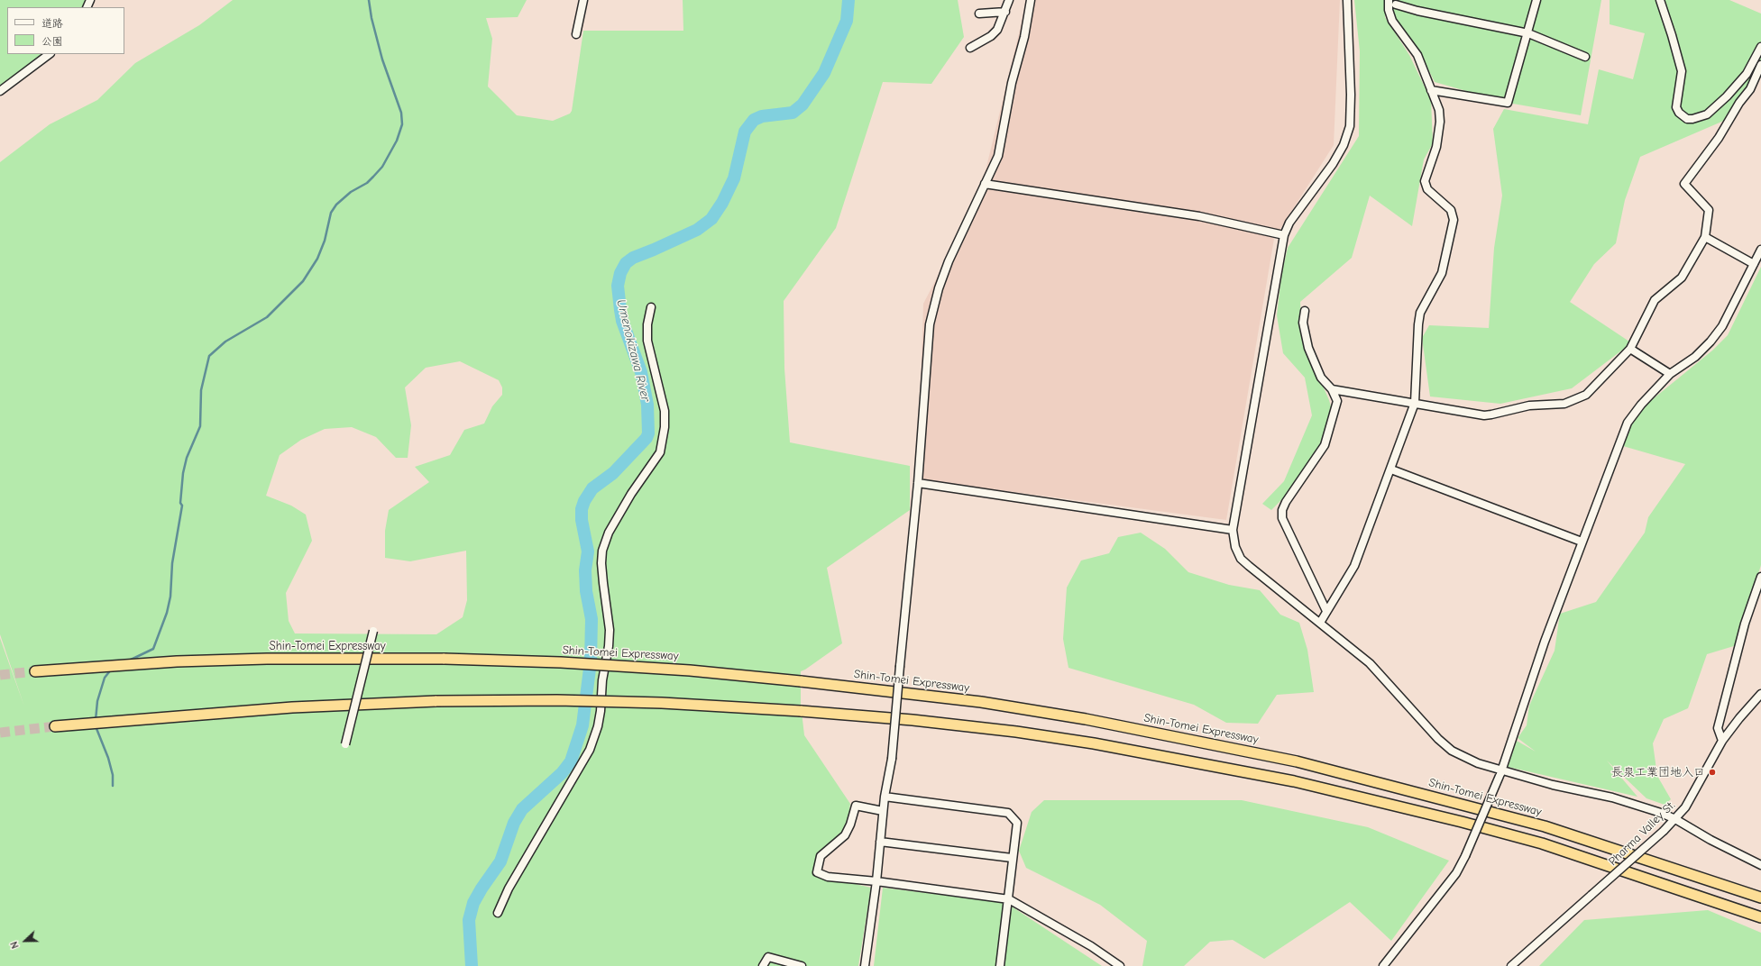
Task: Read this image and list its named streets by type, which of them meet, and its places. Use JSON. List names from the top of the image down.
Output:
{
  "streets": {
    "highway": ["Shin-Tomei Expressway"],
    "street": ["Pharma Valley St."]
  },
  "water": ["Umenokizawa River"],
  "places": ["長泉工業団地入口"],
  "legend": ["道路", "公園"],
  "north": "left"
}
